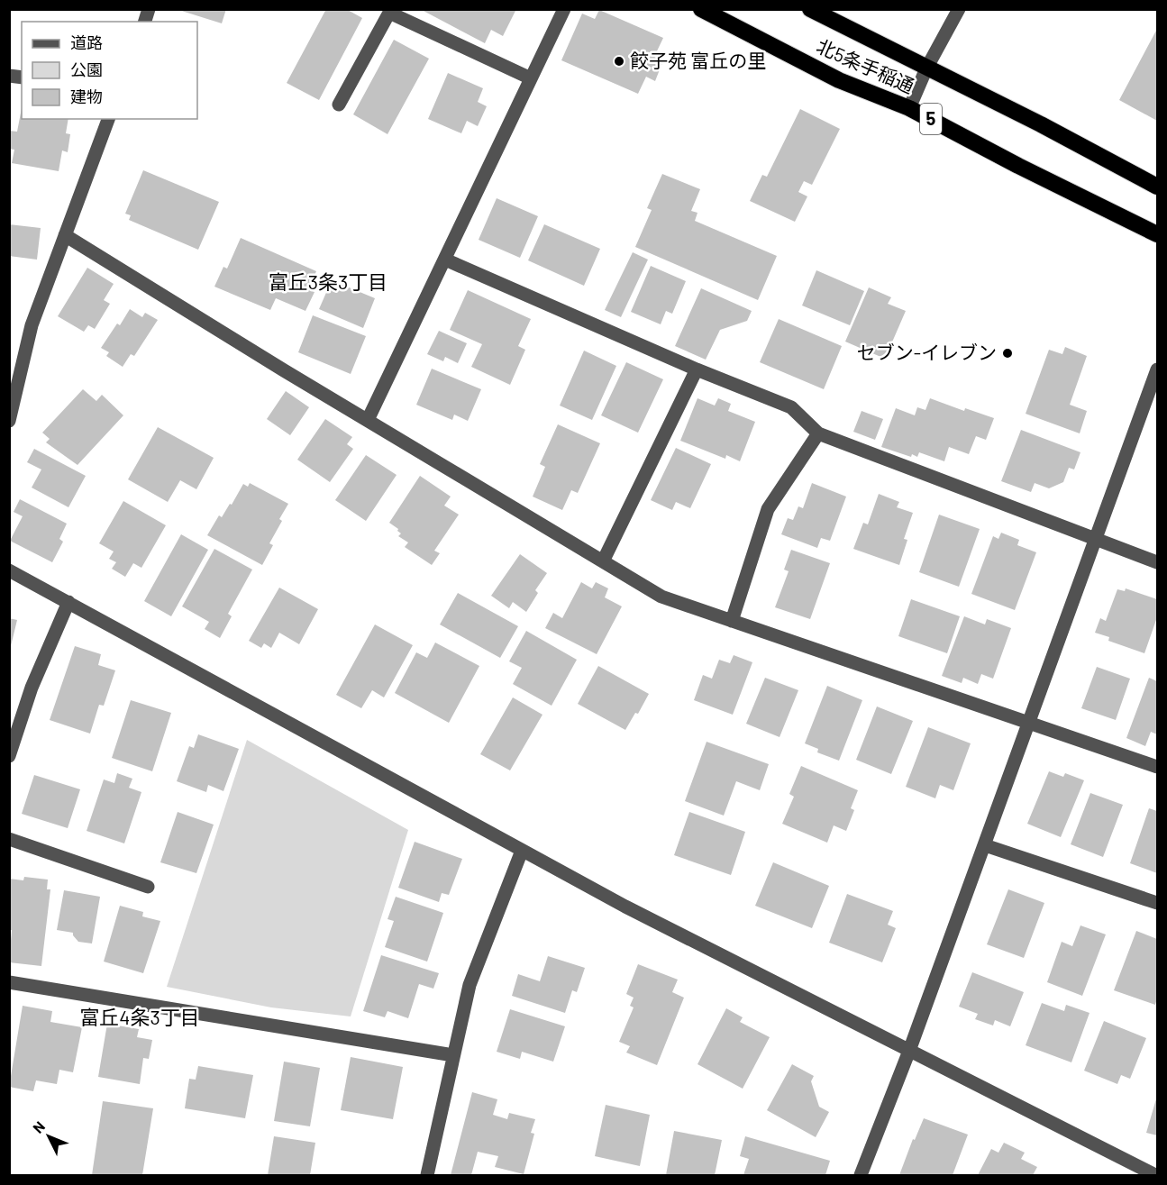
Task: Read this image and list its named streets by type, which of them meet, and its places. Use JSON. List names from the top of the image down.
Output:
{
  "streets": {
    "highway": ["北5条手稲通", "5"]
  },
  "districts": ["富丘3条3丁目", "富丘4条3丁目"],
  "places": ["餃子苑 富丘の里", "セブン-イレブン"],
  "legend": ["道路", "公園", "建物"],
  "north": "top left"
}
